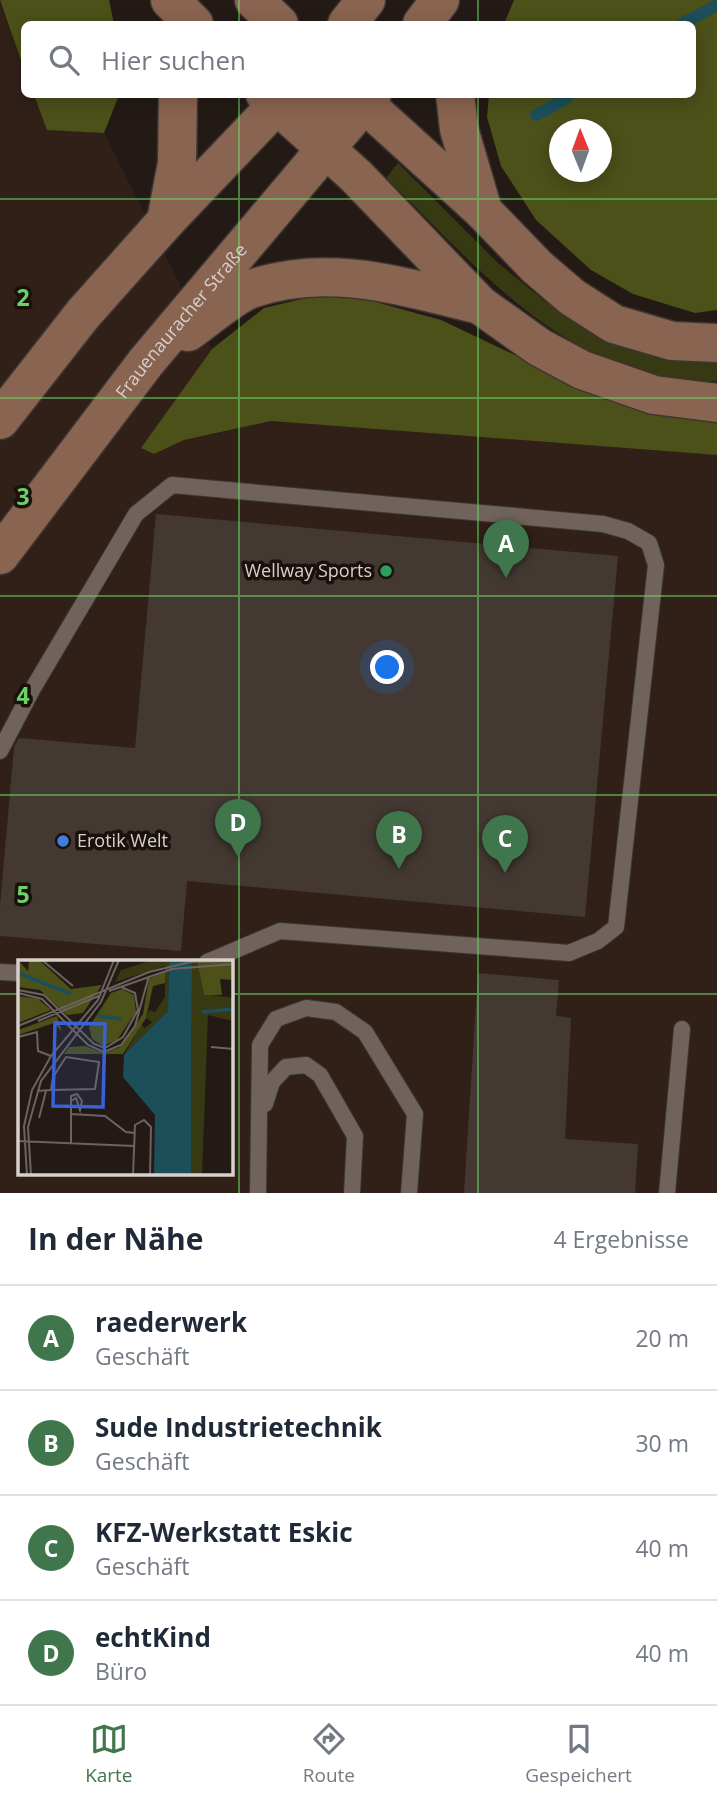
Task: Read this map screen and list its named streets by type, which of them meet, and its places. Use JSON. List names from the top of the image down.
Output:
{
  "streets": {
    "main road": ["Frauenauracher Straße"]
  },
  "places": ["Wellway Sports", "Erotik Welt"],
  "north": "top",
  "page": {
    "search": "Hier suchen",
    "pins": [
      "A",
      "D",
      "B",
      "C"
    ],
    "heading": ["In der Nähe", "4 Ergebnisse"],
    "list": [
      {
        "mark": "A",
        "name": "raederwerk",
        "note": "Geschäft",
        "value": "20 m"
      },
      {
        "mark": "B",
        "name": "Sude Industrietechnik",
        "note": "Geschäft",
        "value": "30 m"
      },
      {
        "mark": "C",
        "name": "KFZ-Werkstatt Eskic",
        "note": "Geschäft",
        "value": "40 m"
      },
      {
        "mark": "D",
        "name": "echtKind",
        "note": "Büro",
        "value": "40 m"
      }
    ],
    "nav": ["Karte", "Route", "Gespeichert"]
  },
  "grid": {
    "rows": [
      "2",
      "3",
      "4",
      "5"
    ]
  }
}
